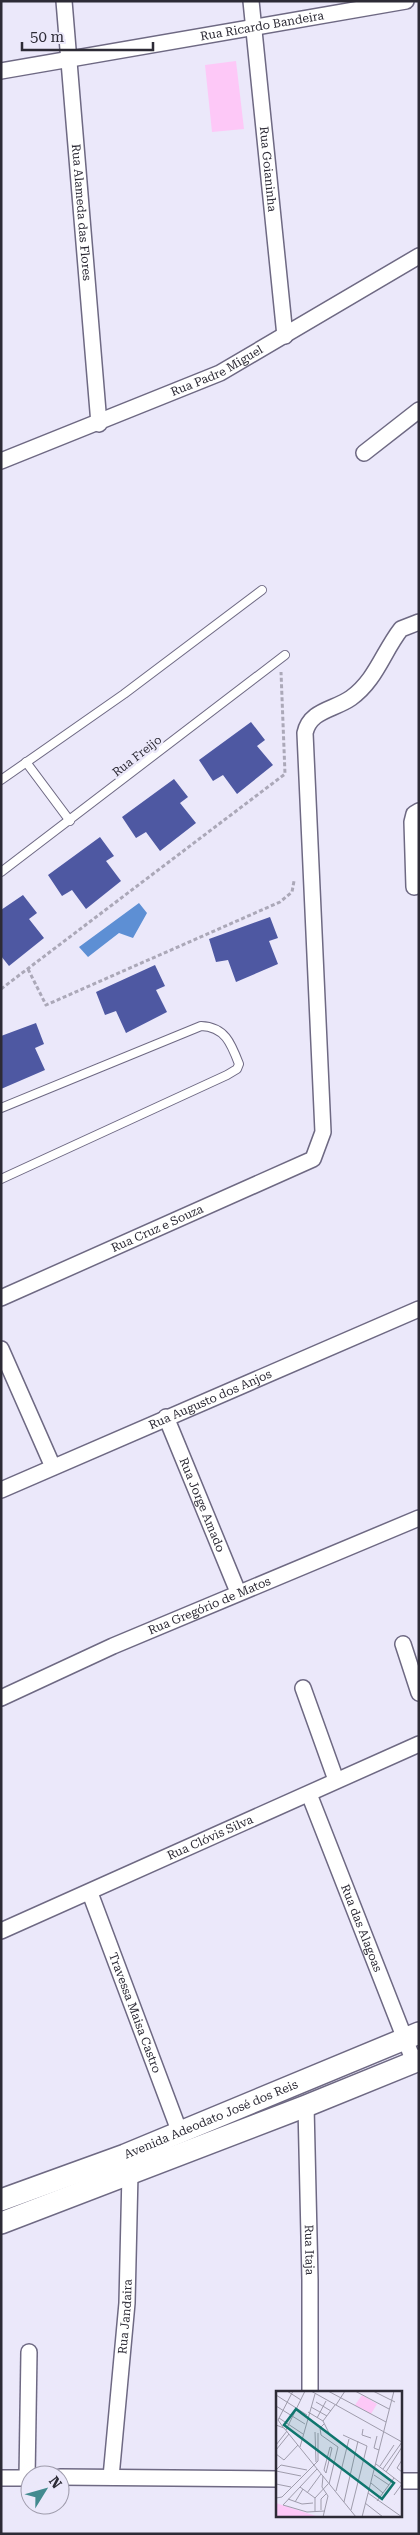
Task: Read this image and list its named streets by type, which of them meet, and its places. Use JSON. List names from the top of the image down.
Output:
{
  "streets": {
    "main road": ["Avenida Adeodato José dos Reis"],
    "street": [
      "Rua Ricardo Bandeira",
      "Rua Goianinha",
      "Rua Alameda das Flores",
      "Rua Padre Miguel",
      "Rua Cruz e Souza",
      "Rua Augusto dos Anjos",
      "Rua Jorge Amado",
      "Rua Gregório de Matos",
      "Rua Clóvis Silva",
      "Rua das Alagoas",
      "Travessa Maisa Castro",
      "Rua Itaja",
      "Rua Jandaira"
    ],
    "lane": ["Rua Freijo"]
  },
  "crossings": [
    ["Rua Ricardo Bandeira", "Rua Goianinha"],
    ["Rua Ricardo Bandeira", "Rua Alameda das Flores"],
    ["Rua Goianinha", "Rua Padre Miguel"],
    ["Rua Alameda das Flores", "Rua Padre Miguel"],
    ["Rua Augusto dos Anjos", "Rua Jorge Amado"],
    ["Rua Jorge Amado", "Rua Gregório de Matos"],
    ["Rua Clóvis Silva", "Rua das Alagoas"],
    ["Rua Clóvis Silva", "Travessa Maisa Castro"],
    ["Rua das Alagoas", "Avenida Adeodato José dos Reis"],
    ["Travessa Maisa Castro", "Avenida Adeodato José dos Reis"],
    ["Avenida Adeodato José dos Reis", "Rua Itaja"],
    ["Avenida Adeodato José dos Reis", "Rua Jandaira"]
  ],
  "scale_bar": "50 m",
  "north": "top right"
}
